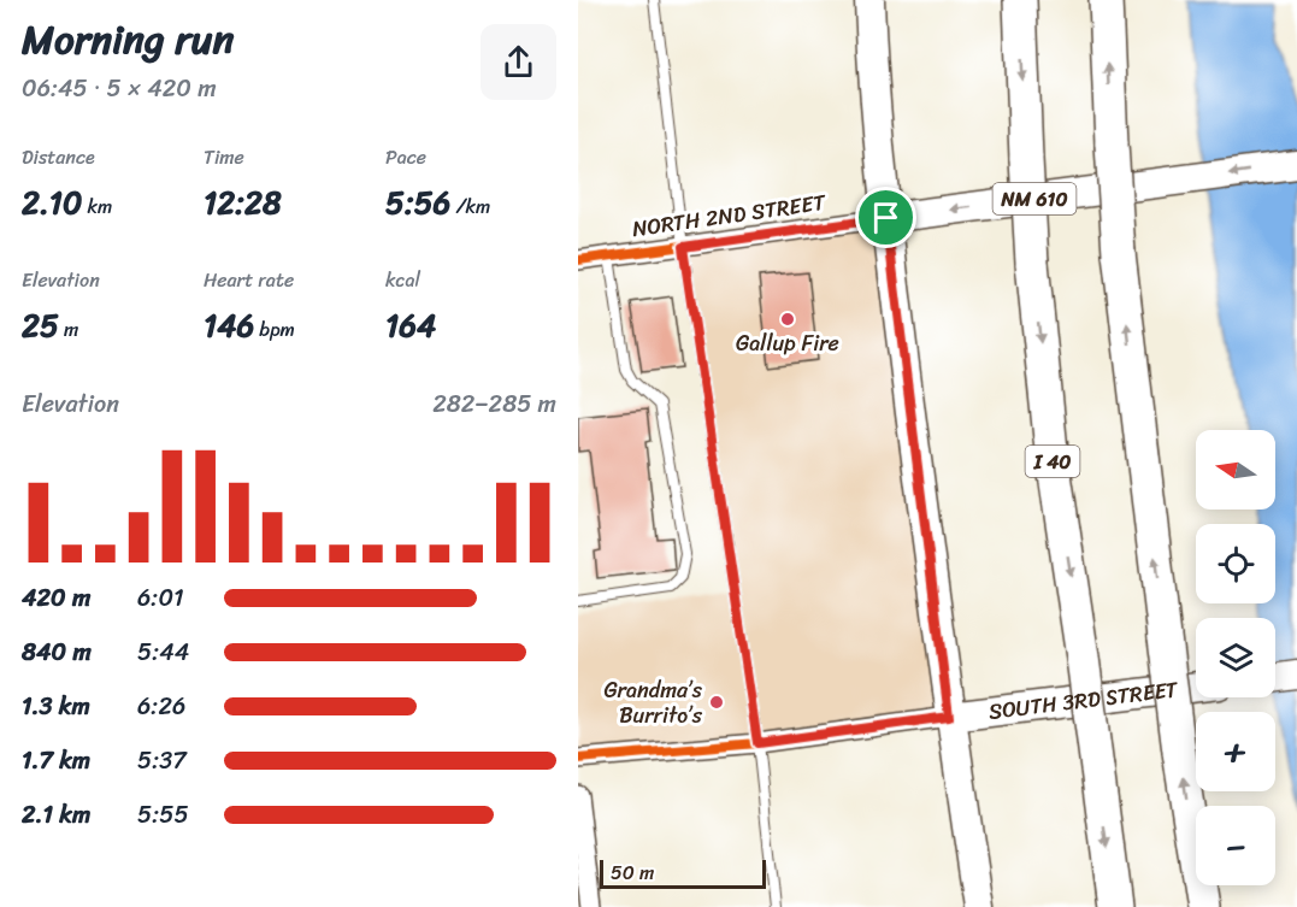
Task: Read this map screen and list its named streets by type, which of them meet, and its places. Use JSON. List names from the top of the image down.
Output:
{
  "streets": {
    "highway": ["I 40"],
    "main road": ["NM 610", "SOUTH 3RD STREET"],
    "street": ["NORTH 2ND STREET"]
  },
  "crossings": [
    ["NM 610", "NORTH 2ND STREET"]
  ],
  "places": ["Gallup Fire", "Grandma’s Burrito’s"],
  "scale_bar": "50 m",
  "north": "left",
  "page": {
    "heading": ["Morning run", "06:45 · 5 × 420 m"],
    "stats": [
      ["Distance", "2.10 km"],
      ["Time", "12:28"],
      ["Pace", "5:56 /km"],
      ["Elevation", "25 m"],
      ["Heart rate", "146 bpm"],
      ["kcal", "164"]
    ],
    "chart": ["Elevation", "282–285 m"],
    "map_buttons": ["+", "−"],
    "list": [
      {
        "name": "420 m",
        "note": "6:01"
      },
      {
        "name": "840 m",
        "note": "5:44"
      },
      {
        "name": "1.3 km",
        "note": "6:26"
      },
      {
        "name": "1.7 km",
        "note": "5:37"
      },
      {
        "name": "2.1 km",
        "note": "5:55"
      }
    ],
    "scale": "50 m"
  }
}
